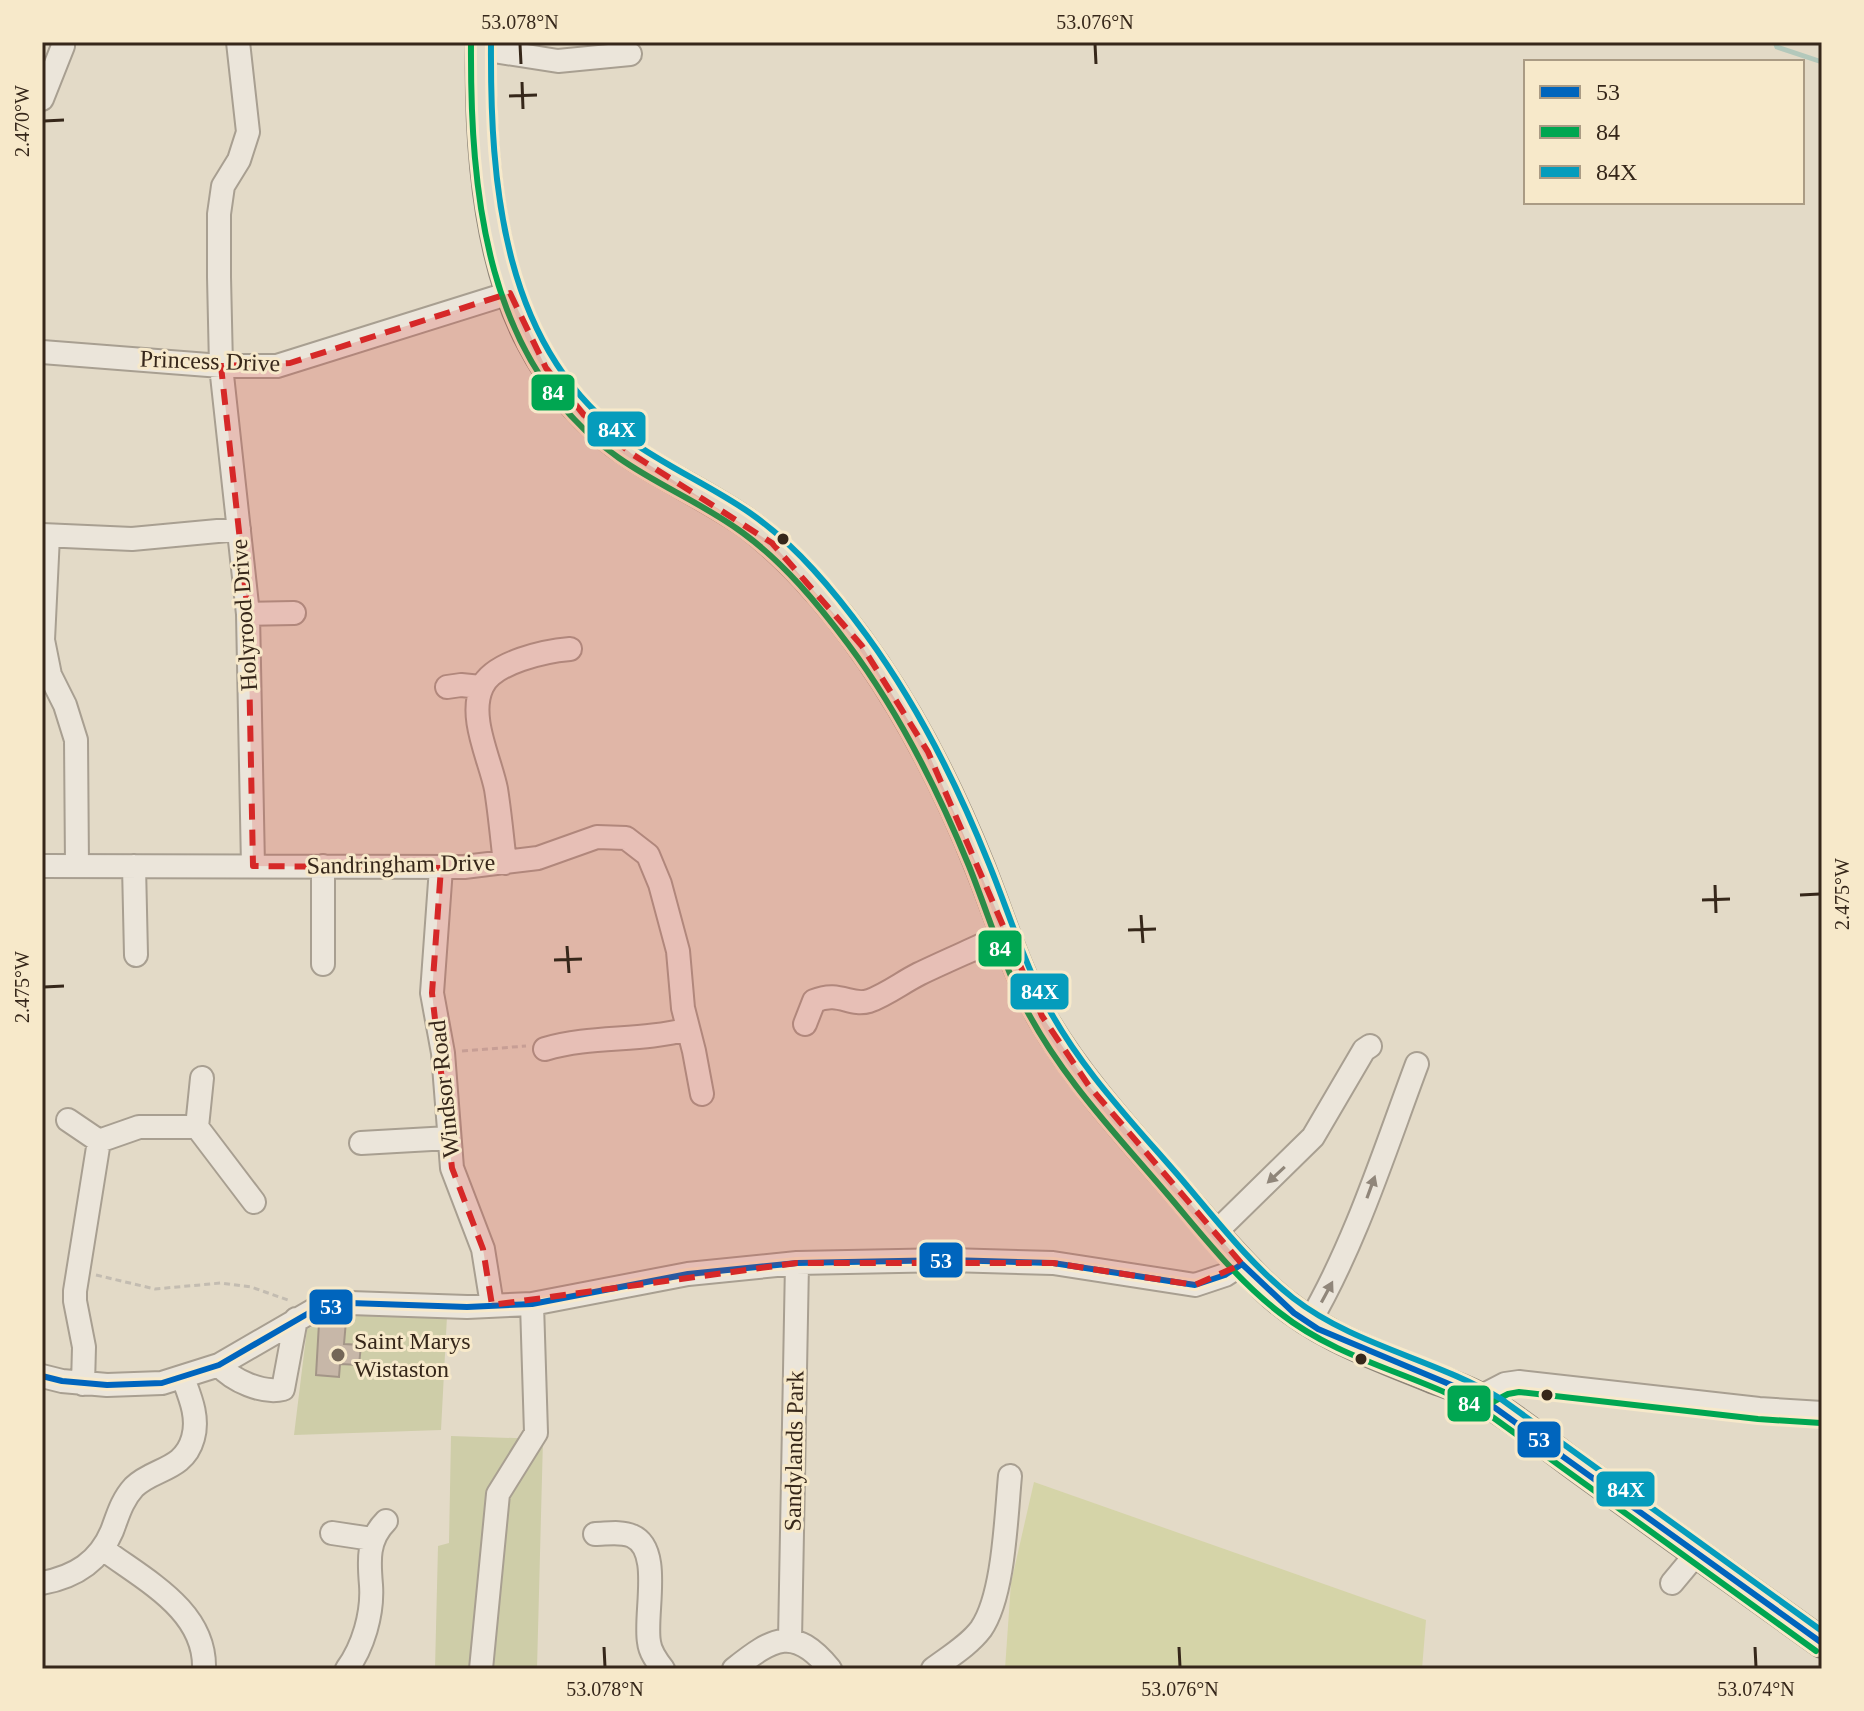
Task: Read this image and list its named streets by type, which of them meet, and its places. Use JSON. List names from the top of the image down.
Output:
{
  "streets": {
    "street": [
      "Princess Drive",
      "Holyrood Drive",
      "Sandringham Drive",
      "Windsor Road",
      "Sandylands Park"
    ]
  },
  "crossings": [
    ["Princess Drive", "Holyrood Drive"],
    ["Holyrood Drive", "Sandringham Drive"],
    ["Sandringham Drive", "Windsor Road"]
  ],
  "places": ["Saint Marys Wistaston"],
  "lines": ["transit line 84", "transit line 84X", "transit line 53"],
  "legend": ["53", "84", "84X"],
  "coordinates": [
    "53.078°N",
    "53.076°N",
    "2.470°W",
    "2.475°W",
    "53.074°N"
  ]
}
